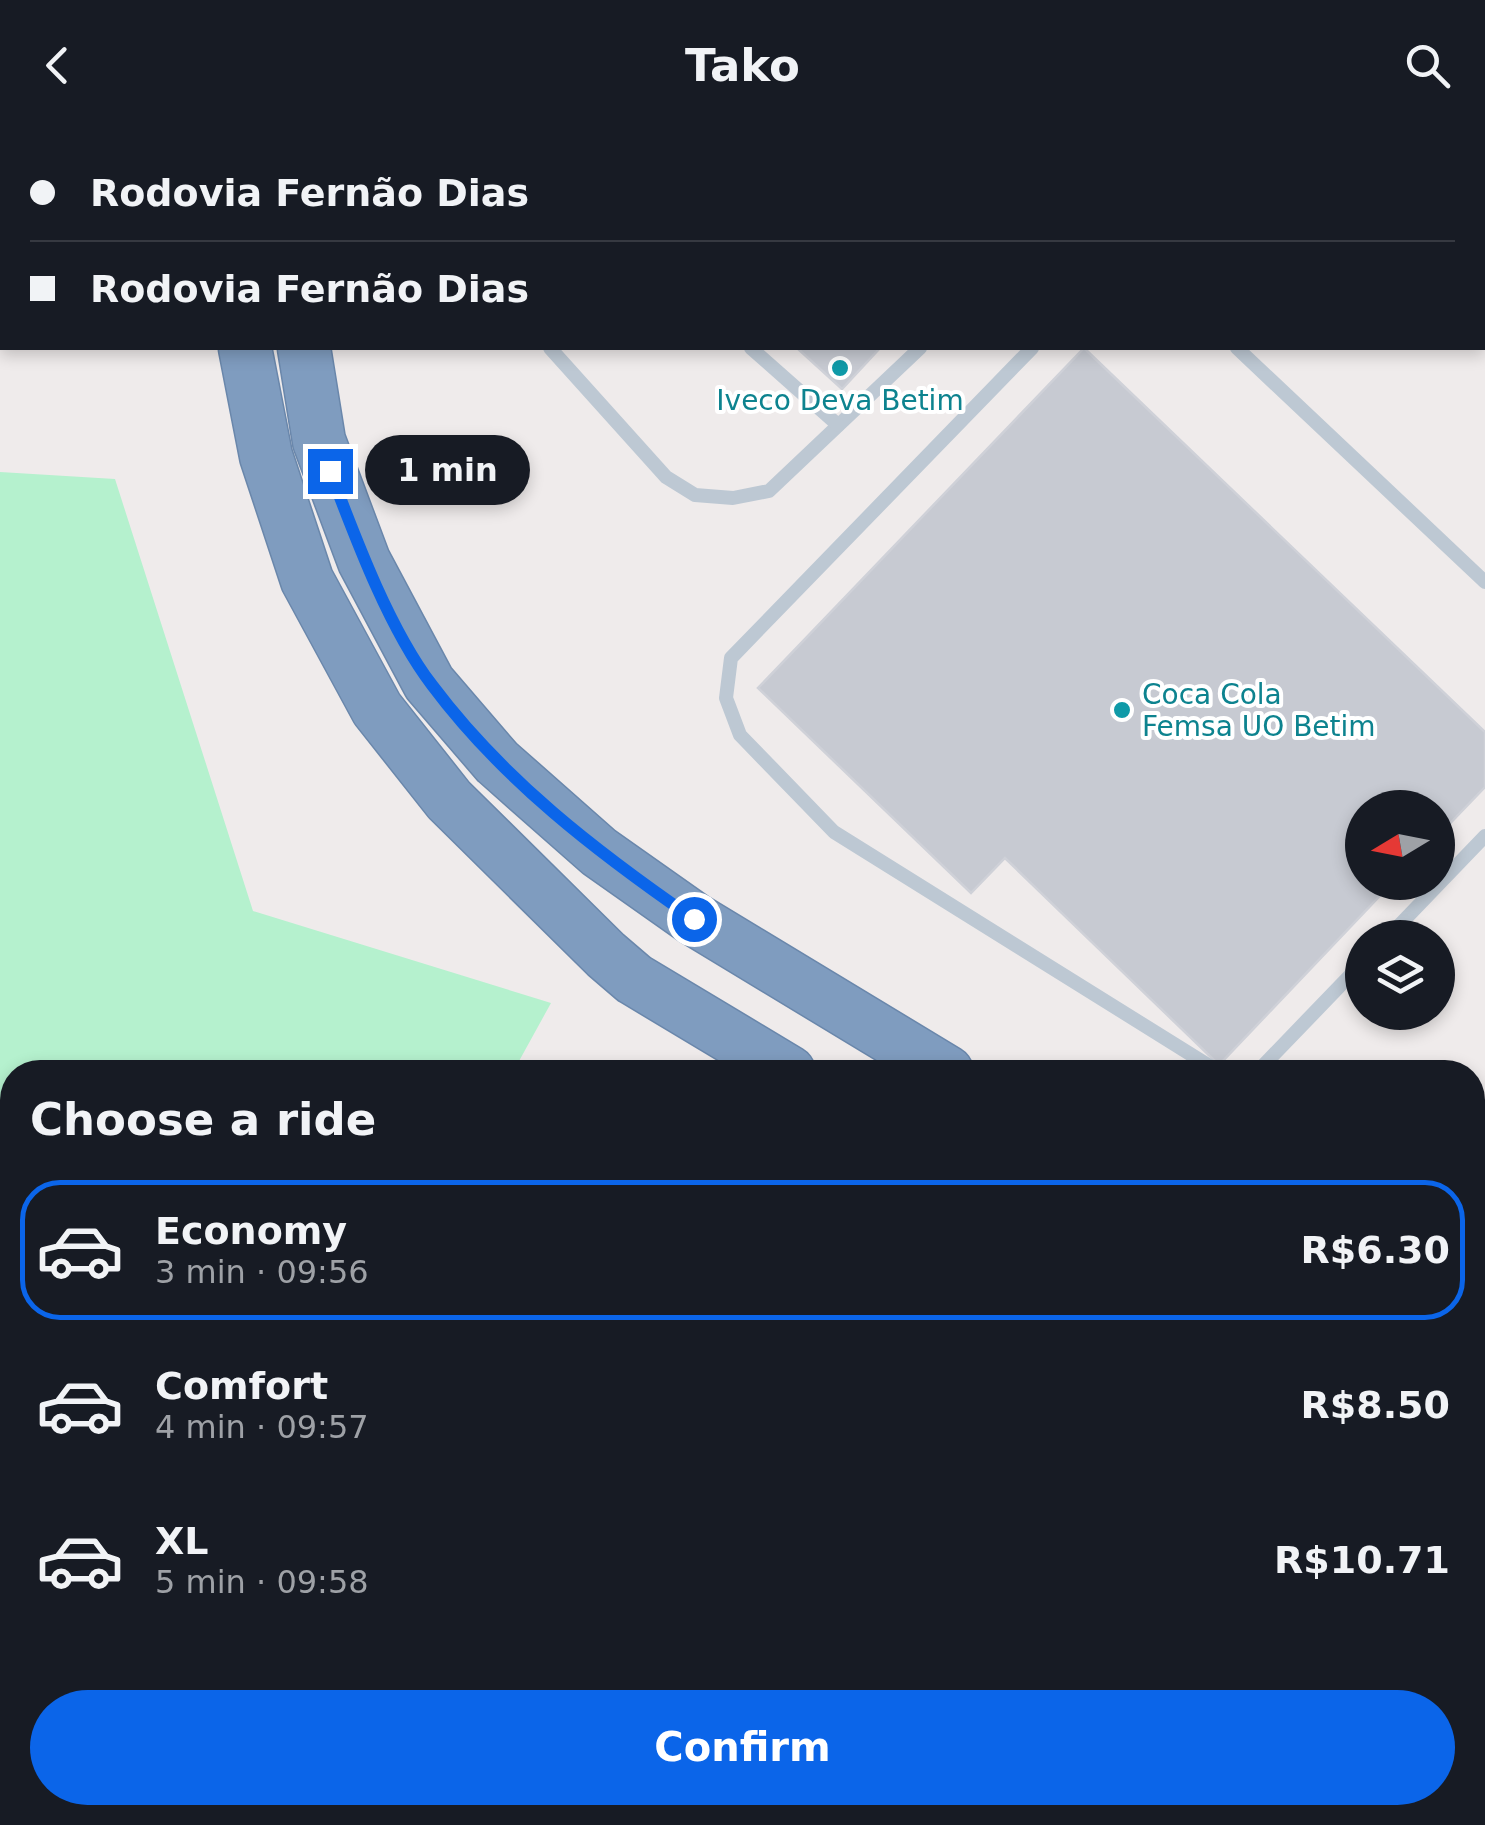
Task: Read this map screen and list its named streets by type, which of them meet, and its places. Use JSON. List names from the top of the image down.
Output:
{
  "places": ["Iveco Deva Betim", "Coca Cola Femsa UO Betim"],
  "north": "left",
  "page": {
    "header": "Tako",
    "banner": ["Rodovia Fernão Dias", "Rodovia Fernão Dias"],
    "bubble": "1 min",
    "heading": "Choose a ride",
    "list": [
      {
        "name": "Economy",
        "note": "3 min · 09:56",
        "value": "R$6.30"
      },
      {
        "name": "Comfort",
        "note": "4 min · 09:57",
        "value": "R$8.50"
      },
      {
        "name": "XL",
        "note": "5 min · 09:58",
        "value": "R$10.71"
      }
    ],
    "buttons": "Confirm"
  }
}
